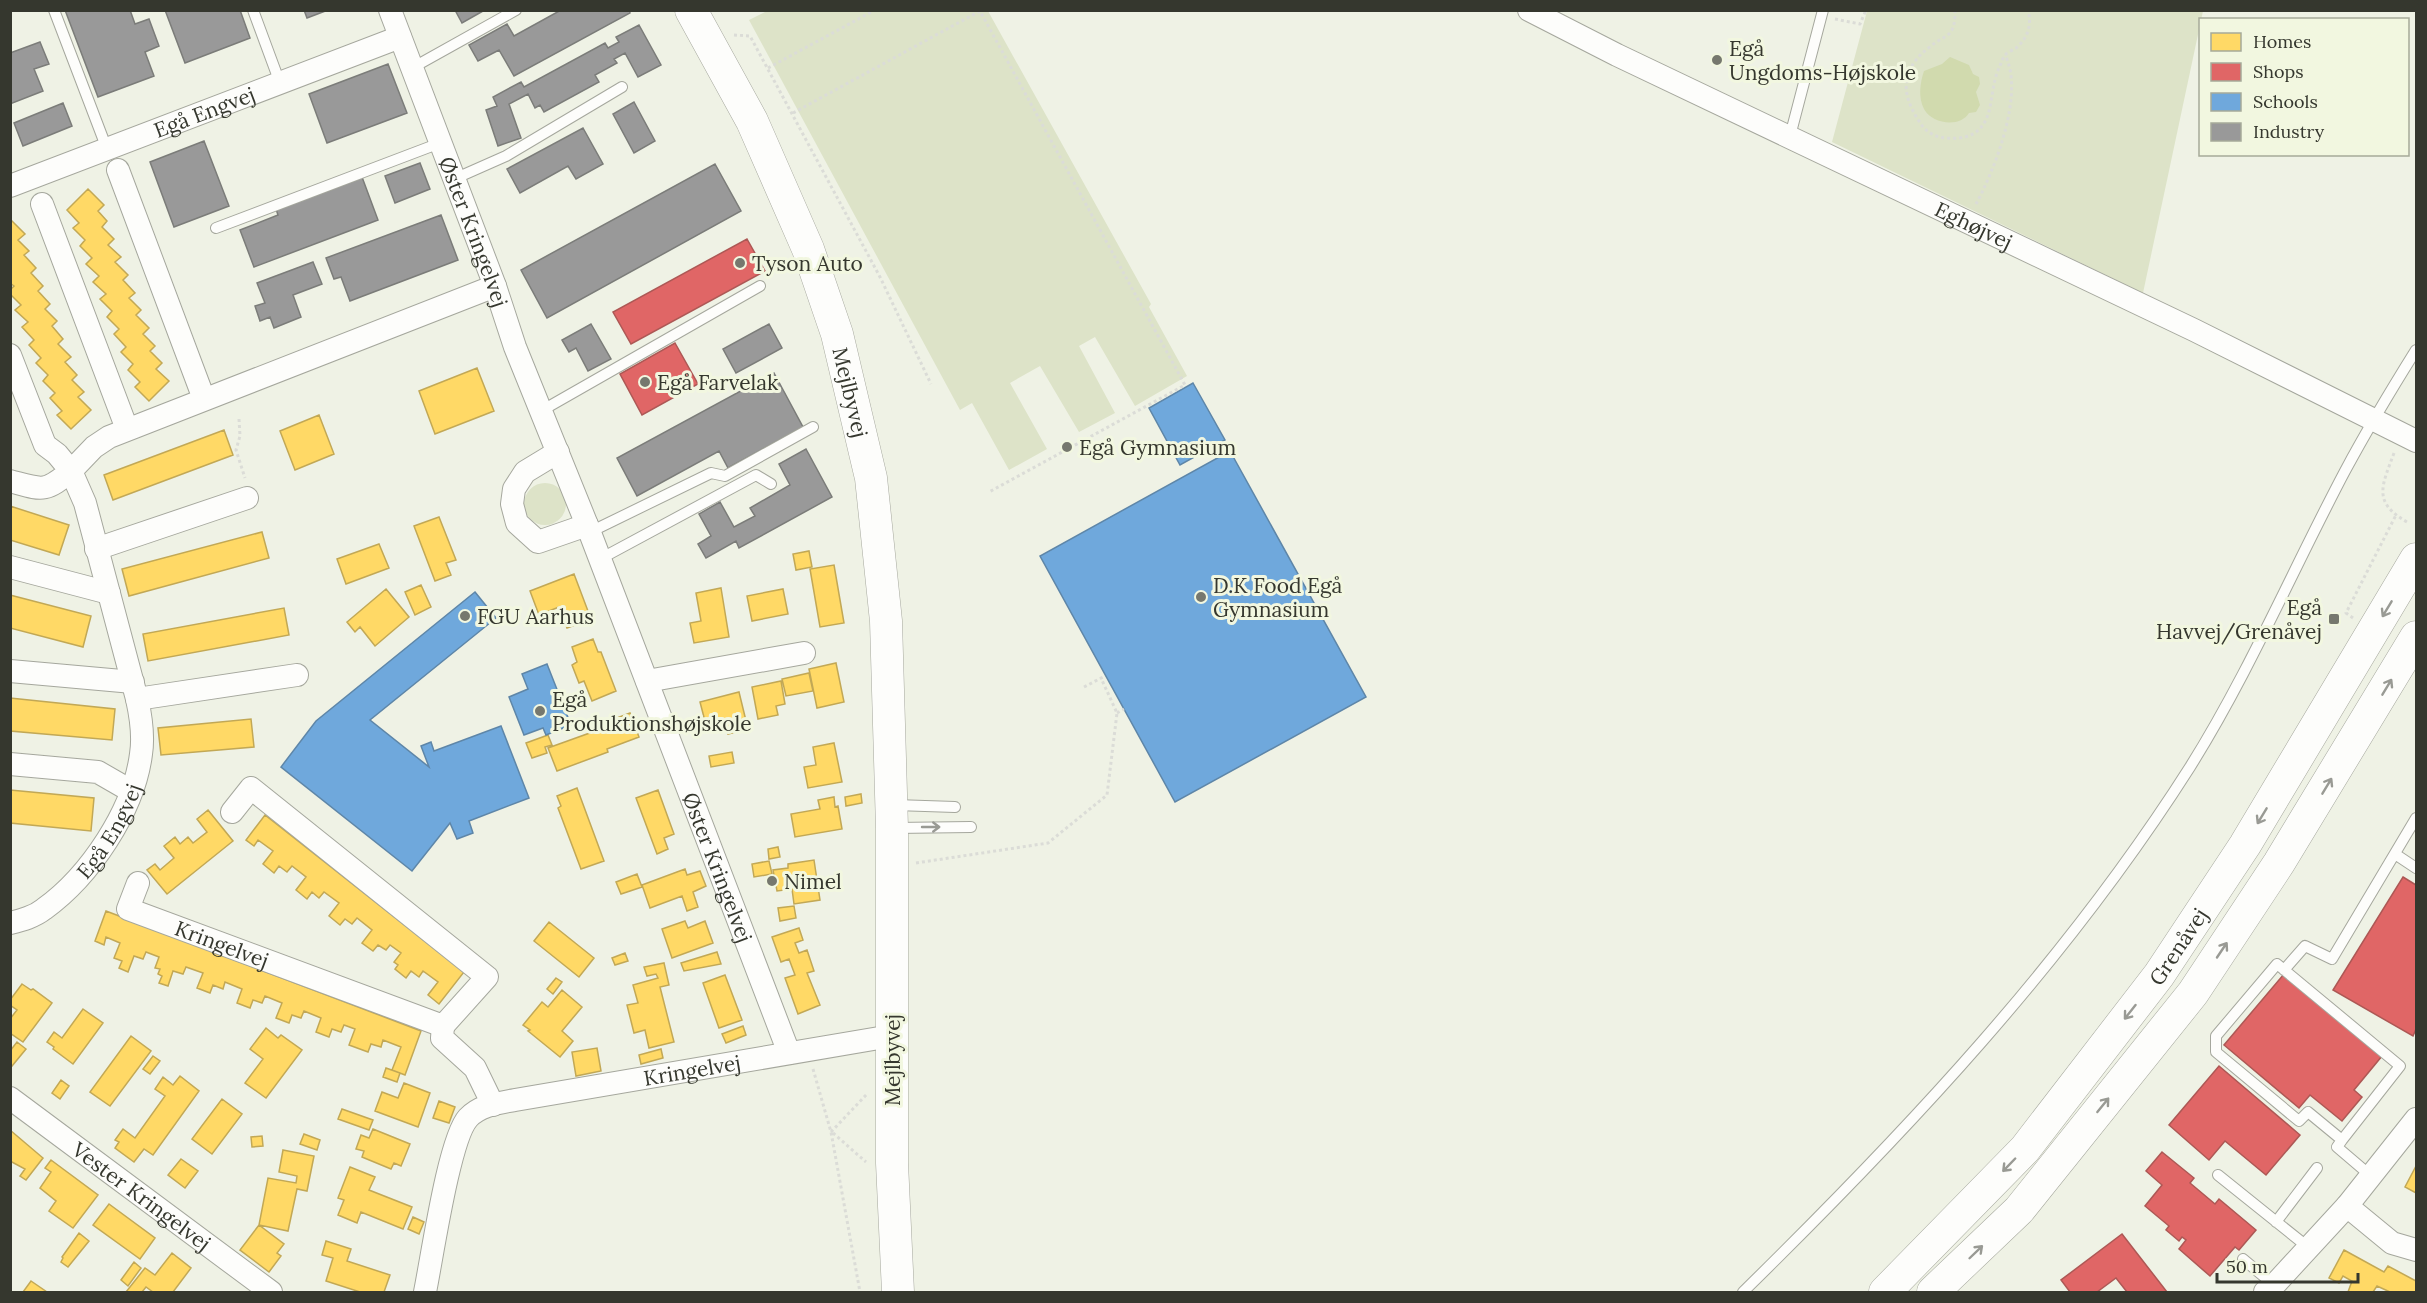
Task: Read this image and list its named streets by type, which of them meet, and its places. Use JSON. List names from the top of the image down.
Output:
{
  "streets": {
    "main road": ["Mejlbyvej", "Grenåvej"],
    "street": [
      "Egå Engvej",
      "Eghøjvej",
      "Øster Kringelvej",
      "Kringelvej",
      "Vester Kringelvej"
    ]
  },
  "crossings": [
    ["Egå Engvej", "Øster Kringelvej"],
    ["Øster Kringelvej", "Kringelvej"],
    ["Mejlbyvej", "Kringelvej"]
  ],
  "places": {
    "other": [
      "Egå Ungdoms-Højskole",
      "Tyson Auto",
      "Egå Farvelak",
      "Egå Gymnasium",
      "D.K Food Egå Gymnasium",
      "FGU Aarhus",
      "Egå Produktionshøjskole",
      "Nimel"
    ],
    "transit": ["Egå Havvej/Grenåvej"]
  },
  "legend": [
    "Homes",
    "Shops",
    "Schools",
    "Industry"
  ],
  "scale_bar": "50 m"
}
